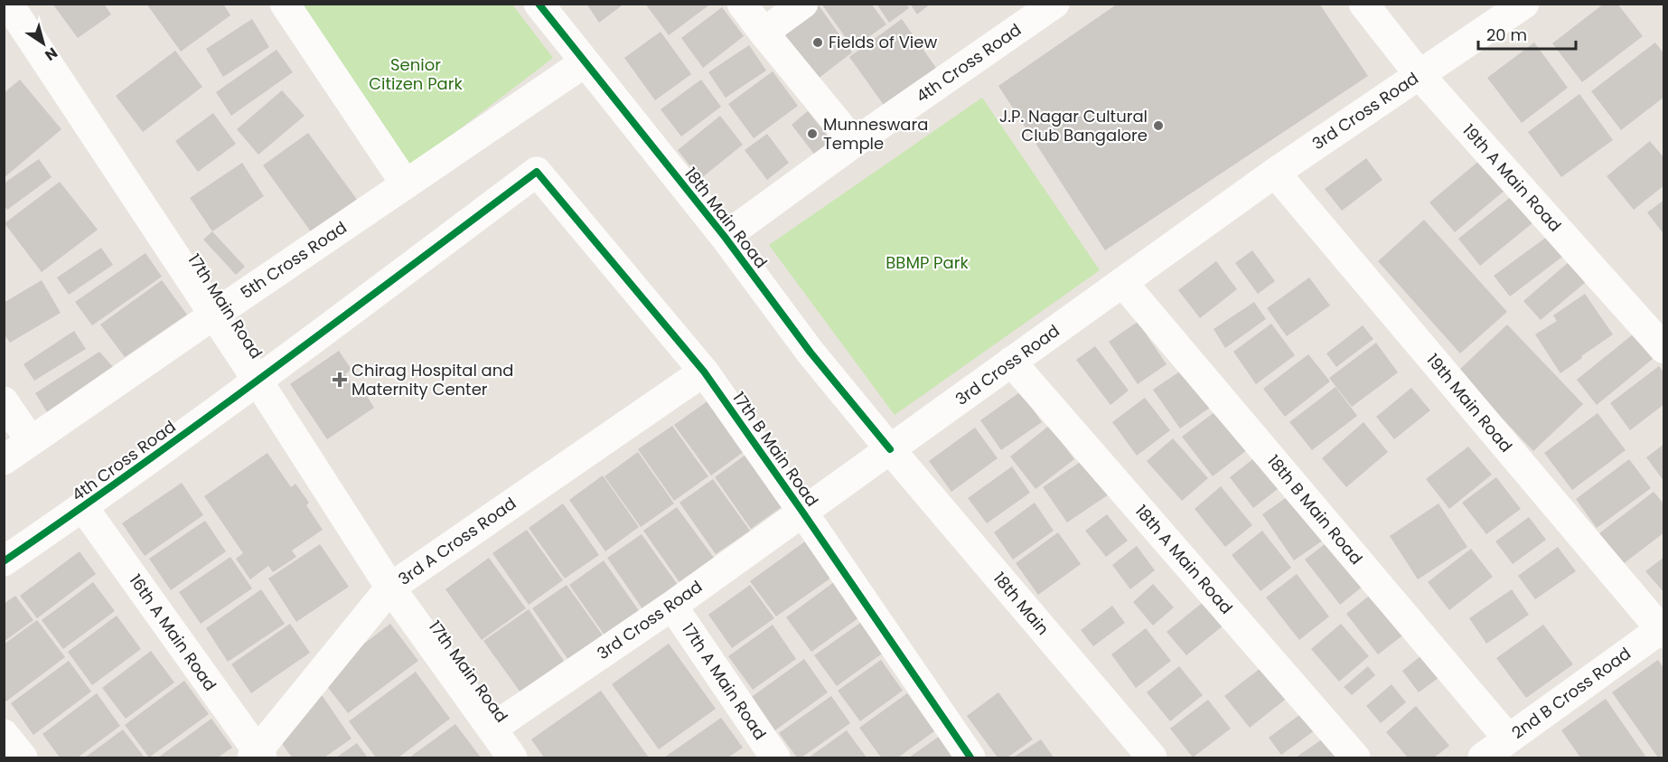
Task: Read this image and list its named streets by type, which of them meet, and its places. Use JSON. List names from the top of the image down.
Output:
{
  "streets": {
    "street": [
      "4th Cross Road",
      "3rd Cross Road",
      "19th A Main Road",
      "18th Main Road",
      "5th Cross Road",
      "17th Main Road",
      "19th Main Road",
      "17th B Main Road",
      "18th B Main Road",
      "3rd A Cross Road",
      "18th A Main Road",
      "18th Main",
      "16th A Main Road",
      "17th A Main Road",
      "2nd B Cross Road"
    ]
  },
  "crossings": [
    ["4th Cross Road", "18th Main Road"],
    ["4th Cross Road", "17th Main Road"],
    ["4th Cross Road", "17th B Main Road"],
    ["4th Cross Road", "16th A Main Road"],
    ["3rd Cross Road", "19th A Main Road"],
    ["3rd Cross Road", "18th Main Road"],
    ["3rd Cross Road", "17th Main Road"],
    ["3rd Cross Road", "19th Main Road"],
    ["3rd Cross Road", "17th B Main Road"],
    ["3rd Cross Road", "18th B Main Road"],
    ["3rd Cross Road", "18th A Main Road"],
    ["3rd Cross Road", "18th Main"],
    ["3rd Cross Road", "17th A Main Road"],
    ["18th Main Road", "5th Cross Road"],
    ["18th Main Road", "18th Main"],
    ["5th Cross Road", "17th Main Road"],
    ["17th Main Road", "3rd A Cross Road"],
    ["19th Main Road", "2nd B Cross Road"],
    ["17th B Main Road", "3rd A Cross Road"],
    ["18th B Main Road", "2nd B Cross Road"],
    ["3rd A Cross Road", "16th A Main Road"]
  ],
  "parks": ["Senior Citizen Park", "BBMP Park"],
  "places": {
    "other": ["Fields of View", "J.P. Nagar Cultural Club Bangalore", "Munneswara Temple"],
    "health": ["Chirag Hospital and Maternity Center"]
  },
  "scale_bar": "20 m",
  "north": "bottom right"
}
